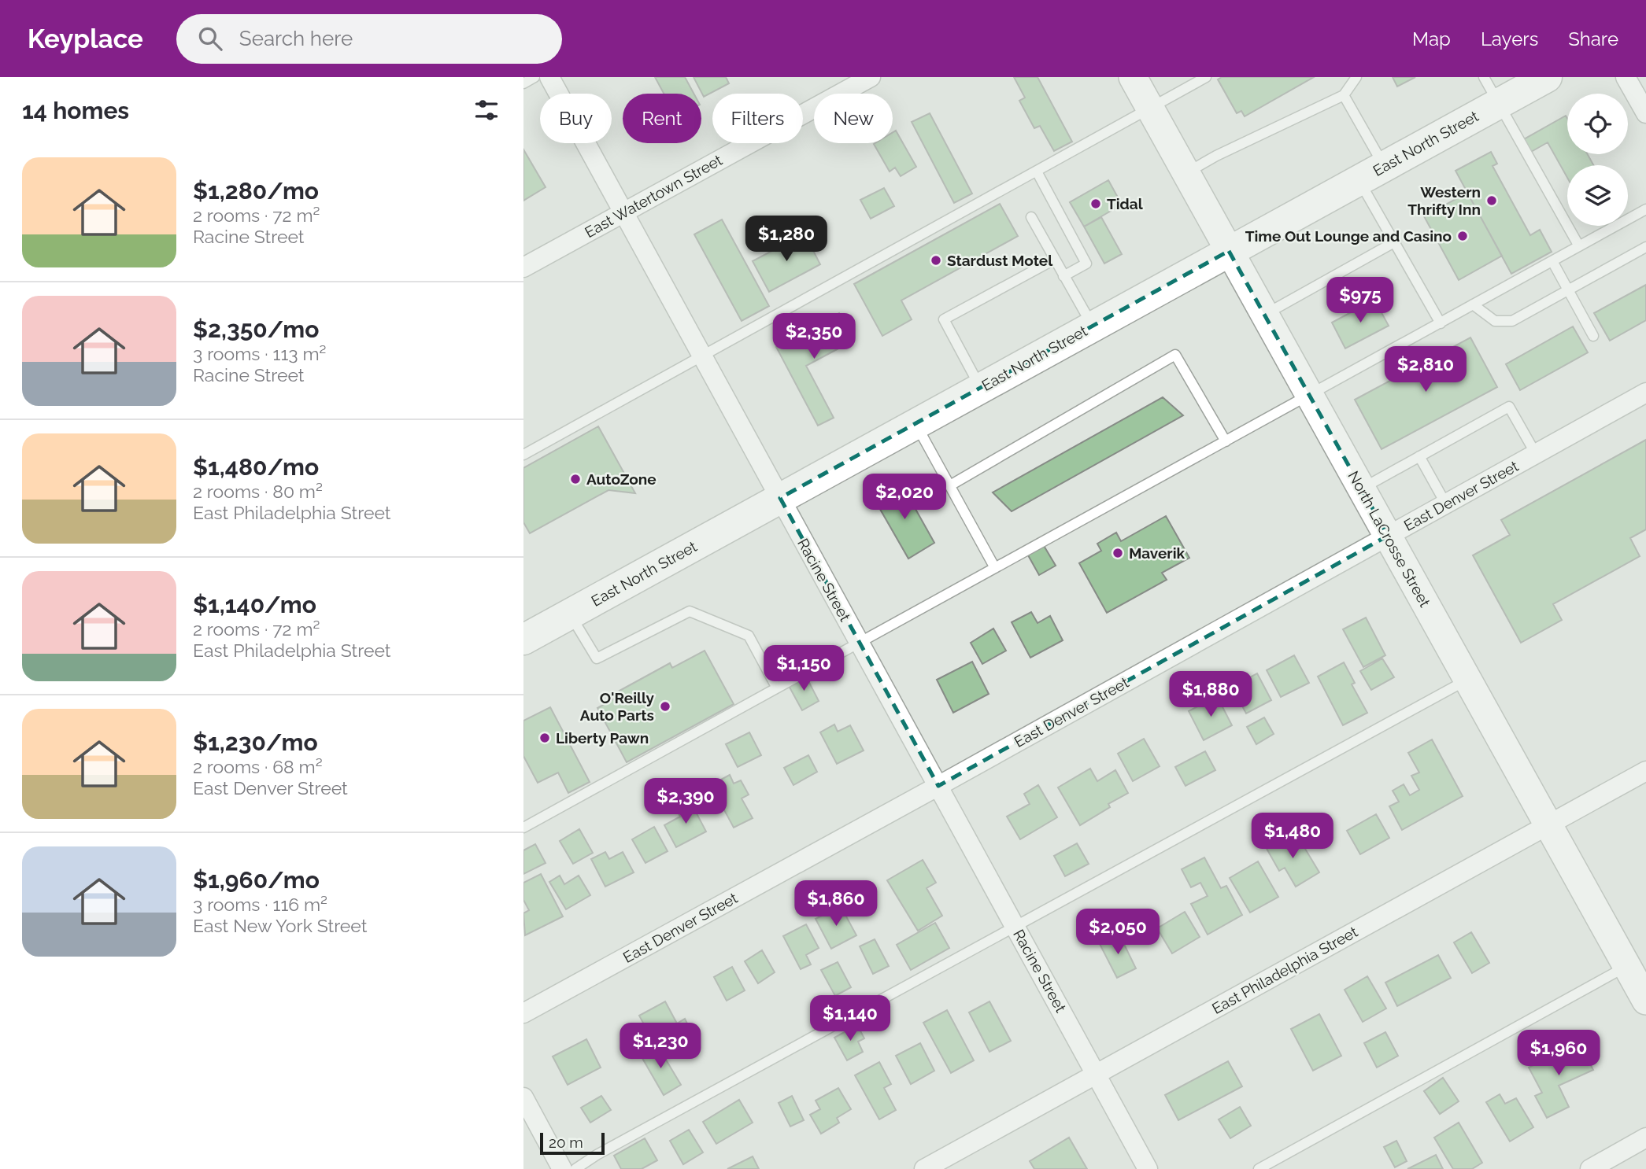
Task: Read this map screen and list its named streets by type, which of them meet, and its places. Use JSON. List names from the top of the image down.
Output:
{
  "streets": {
    "main road": ["East North Street", "North LaCrosse Street"],
    "street": [
      "East Watertown Street",
      "East Denver Street",
      "Racine Street",
      "East Philadelphia Street"
    ]
  },
  "crossings": [
    ["East North Street", "North LaCrosse Street"],
    ["East North Street", "Racine Street"],
    ["East Watertown Street", "Racine Street"],
    ["East Denver Street", "North LaCrosse Street"],
    ["East Denver Street", "Racine Street"],
    ["North LaCrosse Street", "East Philadelphia Street"],
    ["Racine Street", "East Philadelphia Street"]
  ],
  "places": [
    "Western Thrifty Inn",
    "Tidal",
    "Time Out Lounge and Casino",
    "Stardust Motel",
    "AutoZone",
    "Maverik",
    "O'Reilly Auto Parts",
    "Liberty Pawn"
  ],
  "scale_bar": "20 m",
  "page": {
    "header": "Keyplace",
    "search": "Search here",
    "nav": ["Map", "Layers", "Share"],
    "heading": "14 homes",
    "chip": [
      "Buy",
      "Rent",
      "Filters",
      "New"
    ],
    "list": [
      {
        "name": "$1,280/mo",
        "note": "2 rooms · 72 m² · Racine Street"
      },
      {
        "name": "$2,350/mo",
        "note": "3 rooms · 113 m² · Racine Street"
      },
      {
        "name": "$1,480/mo",
        "note": "2 rooms · 80 m² · East Philadelphia Street"
      },
      {
        "name": "$1,140/mo",
        "note": "2 rooms · 72 m² · East Philadelphia Street"
      },
      {
        "name": "$1,230/mo",
        "note": "2 rooms · 68 m² · East Denver Street"
      },
      {
        "name": "$1,960/mo",
        "note": "3 rooms · 116 m² · East New York Street"
      }
    ],
    "price": [
      "$1,280",
      "$975",
      "$2,350",
      "$2,810",
      "$2,020",
      "$1,150",
      "$1,880",
      "$2,390",
      "$1,480",
      "$1,860",
      "$2,050",
      "$1,140",
      "$1,230",
      "$1,960"
    ],
    "scale": "20 m"
  }
}
